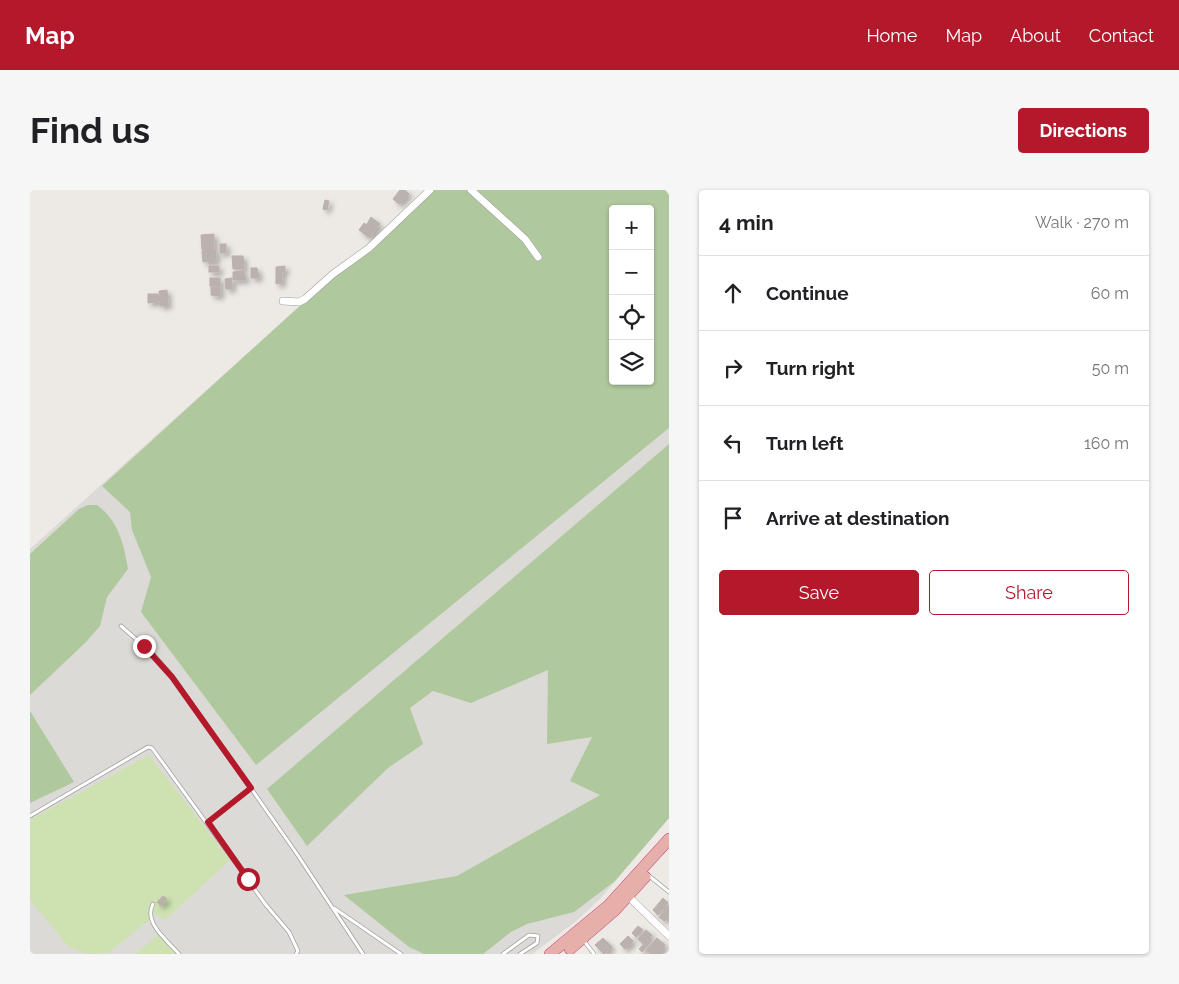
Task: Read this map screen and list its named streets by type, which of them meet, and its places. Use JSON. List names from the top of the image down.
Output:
{
  "page": {
    "header": "Map",
    "nav": [
      "Home",
      "Map",
      "About",
      "Contact"
    ],
    "buttons": [
      "Directions",
      ["Save", "Share"]
    ],
    "title": "Find us",
    "heading": ["4 min", "Walk · 270 m"],
    "map_buttons": ["+", "−"],
    "list": [
      ["Continue", "60 m"],
      ["Turn right", "50 m"],
      ["Turn left", "160 m"],
      "Arrive at destination"
    ]
  }
}
